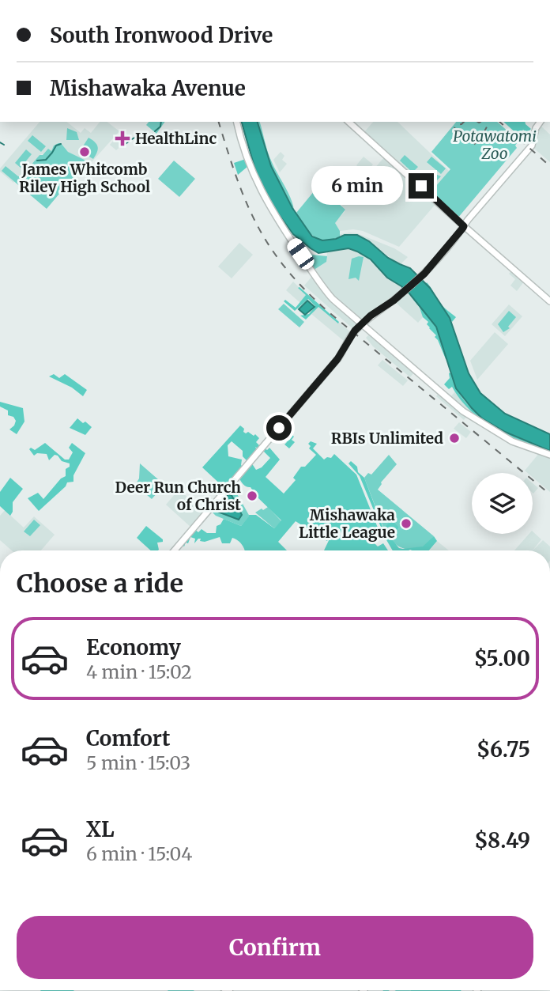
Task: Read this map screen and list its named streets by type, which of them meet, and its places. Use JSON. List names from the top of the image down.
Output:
{
  "parks": ["Potawatomi Zoo"],
  "places": {
    "health": ["HealthLinc"],
    "other": [
      "James Whitcomb Riley High School",
      "RBIs Unlimited",
      "Deer Run Church of Christ",
      "Mishawaka Little League"
    ]
  },
  "page": {
    "banner": ["South Ironwood Drive", "Mishawaka Avenue"],
    "bubble": "6 min",
    "heading": "Choose a ride",
    "list": [
      {
        "name": "Economy",
        "note": "4 min · 15:02",
        "value": "$5.00"
      },
      {
        "name": "Comfort",
        "note": "5 min · 15:03",
        "value": "$6.75"
      },
      {
        "name": "XL",
        "note": "6 min · 15:04",
        "value": "$8.49"
      }
    ],
    "buttons": "Confirm"
  }
}
